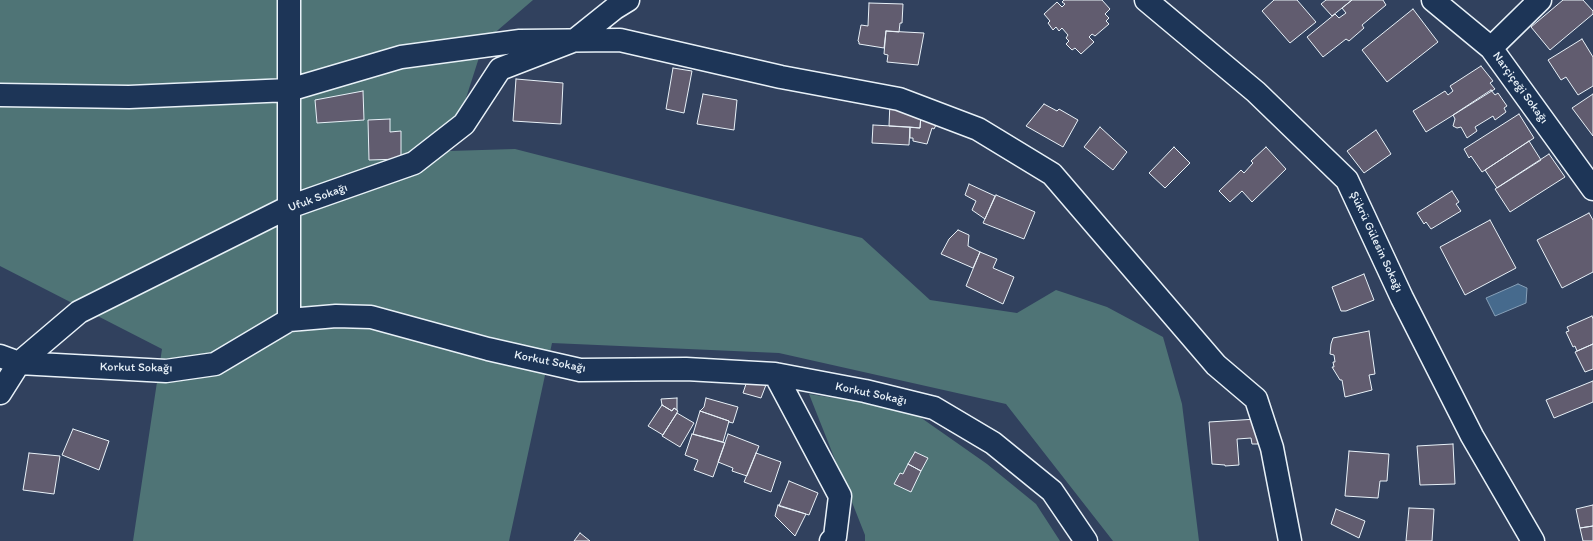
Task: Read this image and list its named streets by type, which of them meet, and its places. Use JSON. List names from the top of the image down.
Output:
{
  "streets": {
    "street": [
      "Narçiçeği Sokağı",
      "Ufuk Sokağı",
      "Şükrü Gülesin Sokağı",
      "Korkut Sokağı"
    ]
  },
  "crossings": [
    ["Ufuk Sokağı", "Korkut Sokağı"]
  ]
}
